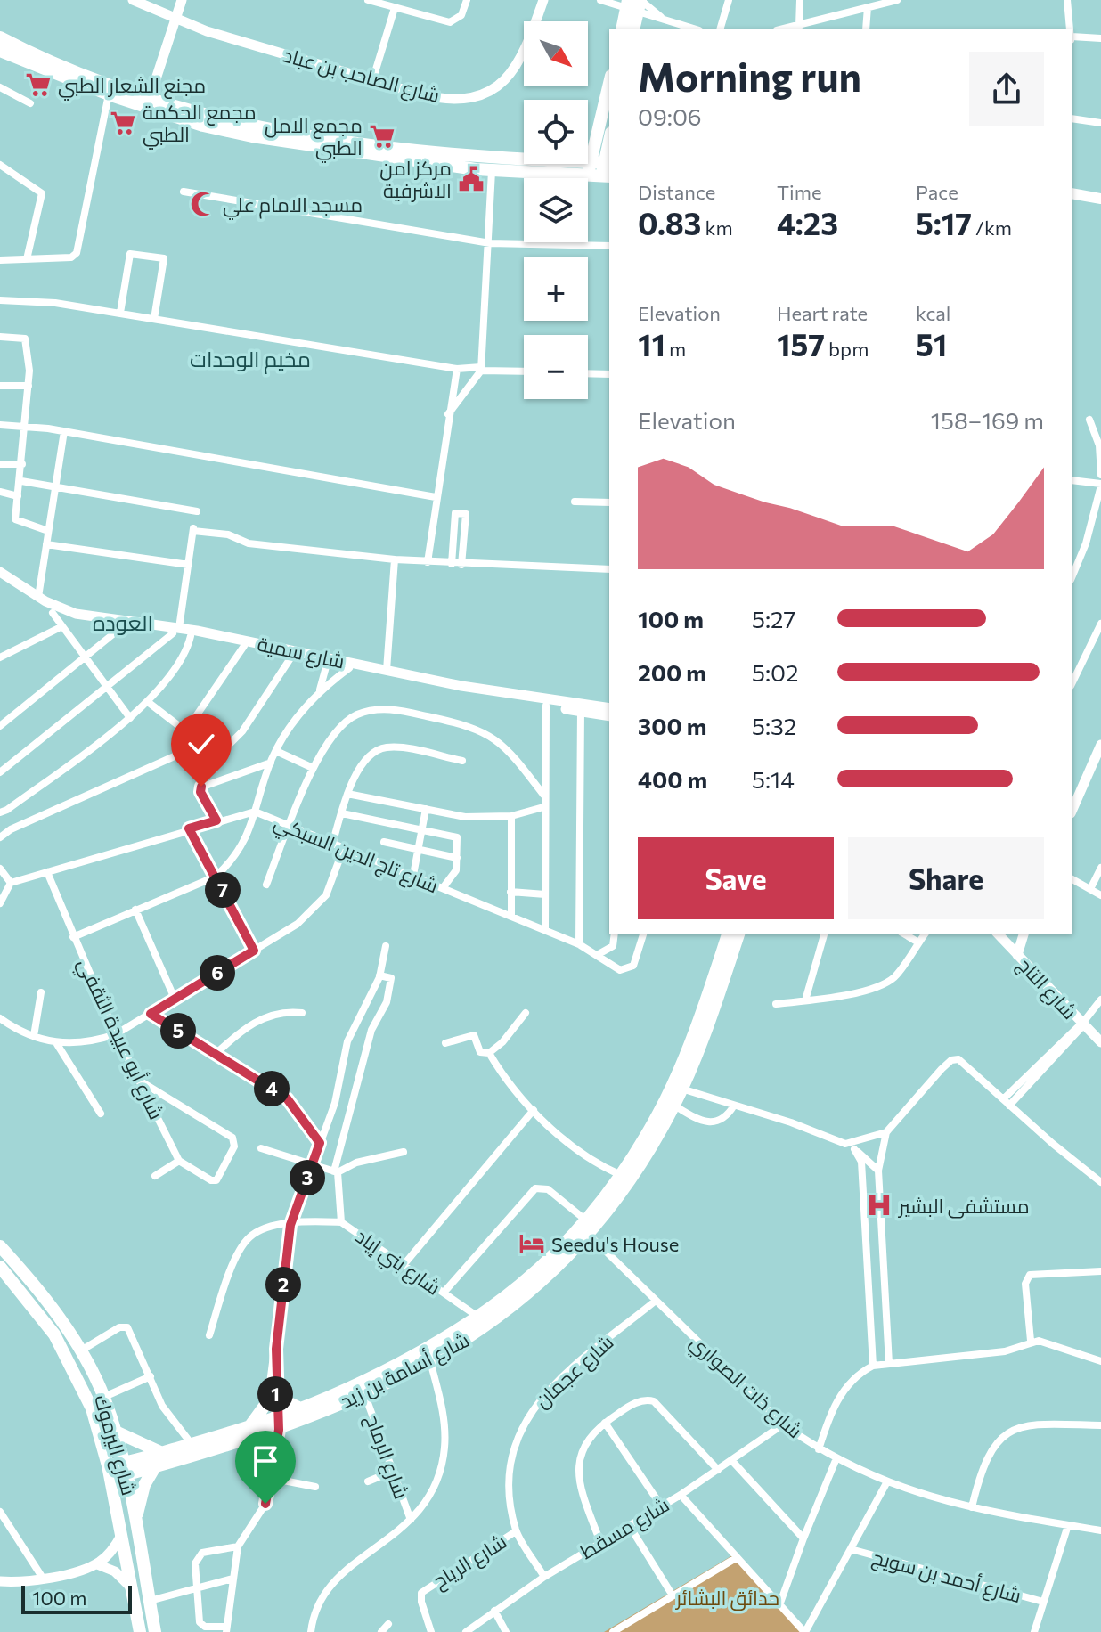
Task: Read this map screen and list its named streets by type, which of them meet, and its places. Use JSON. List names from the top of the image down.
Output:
{
  "streets": {
    "highway": ["شارع أسامة بن زيد", "شارع اليرموك"],
    "street": [
      "شارع الصاحب بن عباد",
      "شارع سمية",
      "شارع تاج الدين السبكي",
      "شارع التاج",
      "شارع أبو عبيدة الثقفي",
      "شارع بني إياد",
      "شارع عجمان",
      "شارع ذات الصواري",
      "شارع الرماح",
      "شارع مسقط",
      "شارع الرياح",
      "شارع أحمد بن سويج"
    ]
  },
  "crossings": [
    ["شارع تاج الدين السبكي", "شارع أبو عبيدة الثقفي"],
    ["شارع بني إياد", "شارع أسامة بن زيد"],
    ["شارع أسامة بن زيد", "شارع ذات الصواري"],
    ["شارع أسامة بن زيد", "شارع اليرموك"],
    ["شارع أسامة بن زيد", "شارع الرماح"],
    ["شارع عجمان", "شارع ذات الصواري"],
    ["شارع عجمان", "شارع مسقط"],
    ["شارع عجمان", "شارع الرياح"],
    ["شارع ذات الصواري", "شارع مسقط"]
  ],
  "districts": ["مخيم الوحدات", "العوده"],
  "parks": ["حدائق البشائر"],
  "places": {
    "supermarket": ["مجنع الشعار الطبي", "مجمع الحكمة الطبي", "مجمع الامل الطبي"],
    "public building": ["مركز امن الاشرفية"],
    "mosque": ["مسجد الامام علي"],
    "hospital": ["مستشفى البشير"],
    "hotel": ["Seedu's House"]
  },
  "scale_bar": "100 m",
  "north": "bottom right",
  "page": {
    "map_buttons": ["+", "−"],
    "heading": ["Morning run", "09:06"],
    "stats": [
      ["Distance", "0.83 km"],
      ["Time", "4:23"],
      ["Pace", "5:17 /km"],
      ["Elevation", "11 m"],
      ["Heart rate", "157 bpm"],
      ["kcal", "51"]
    ],
    "chart": ["Elevation", "158–169 m"],
    "list": [
      {
        "name": "100 m",
        "note": "5:27"
      },
      {
        "name": "200 m",
        "note": "5:02"
      },
      {
        "name": "300 m",
        "note": "5:32"
      },
      {
        "name": "400 m",
        "note": "5:14"
      }
    ],
    "buttons": ["Save", "Share"],
    "pins": [
      "7",
      "6",
      "5",
      "4",
      "3",
      "2",
      "1"
    ],
    "scale": "100 m"
  }
}
